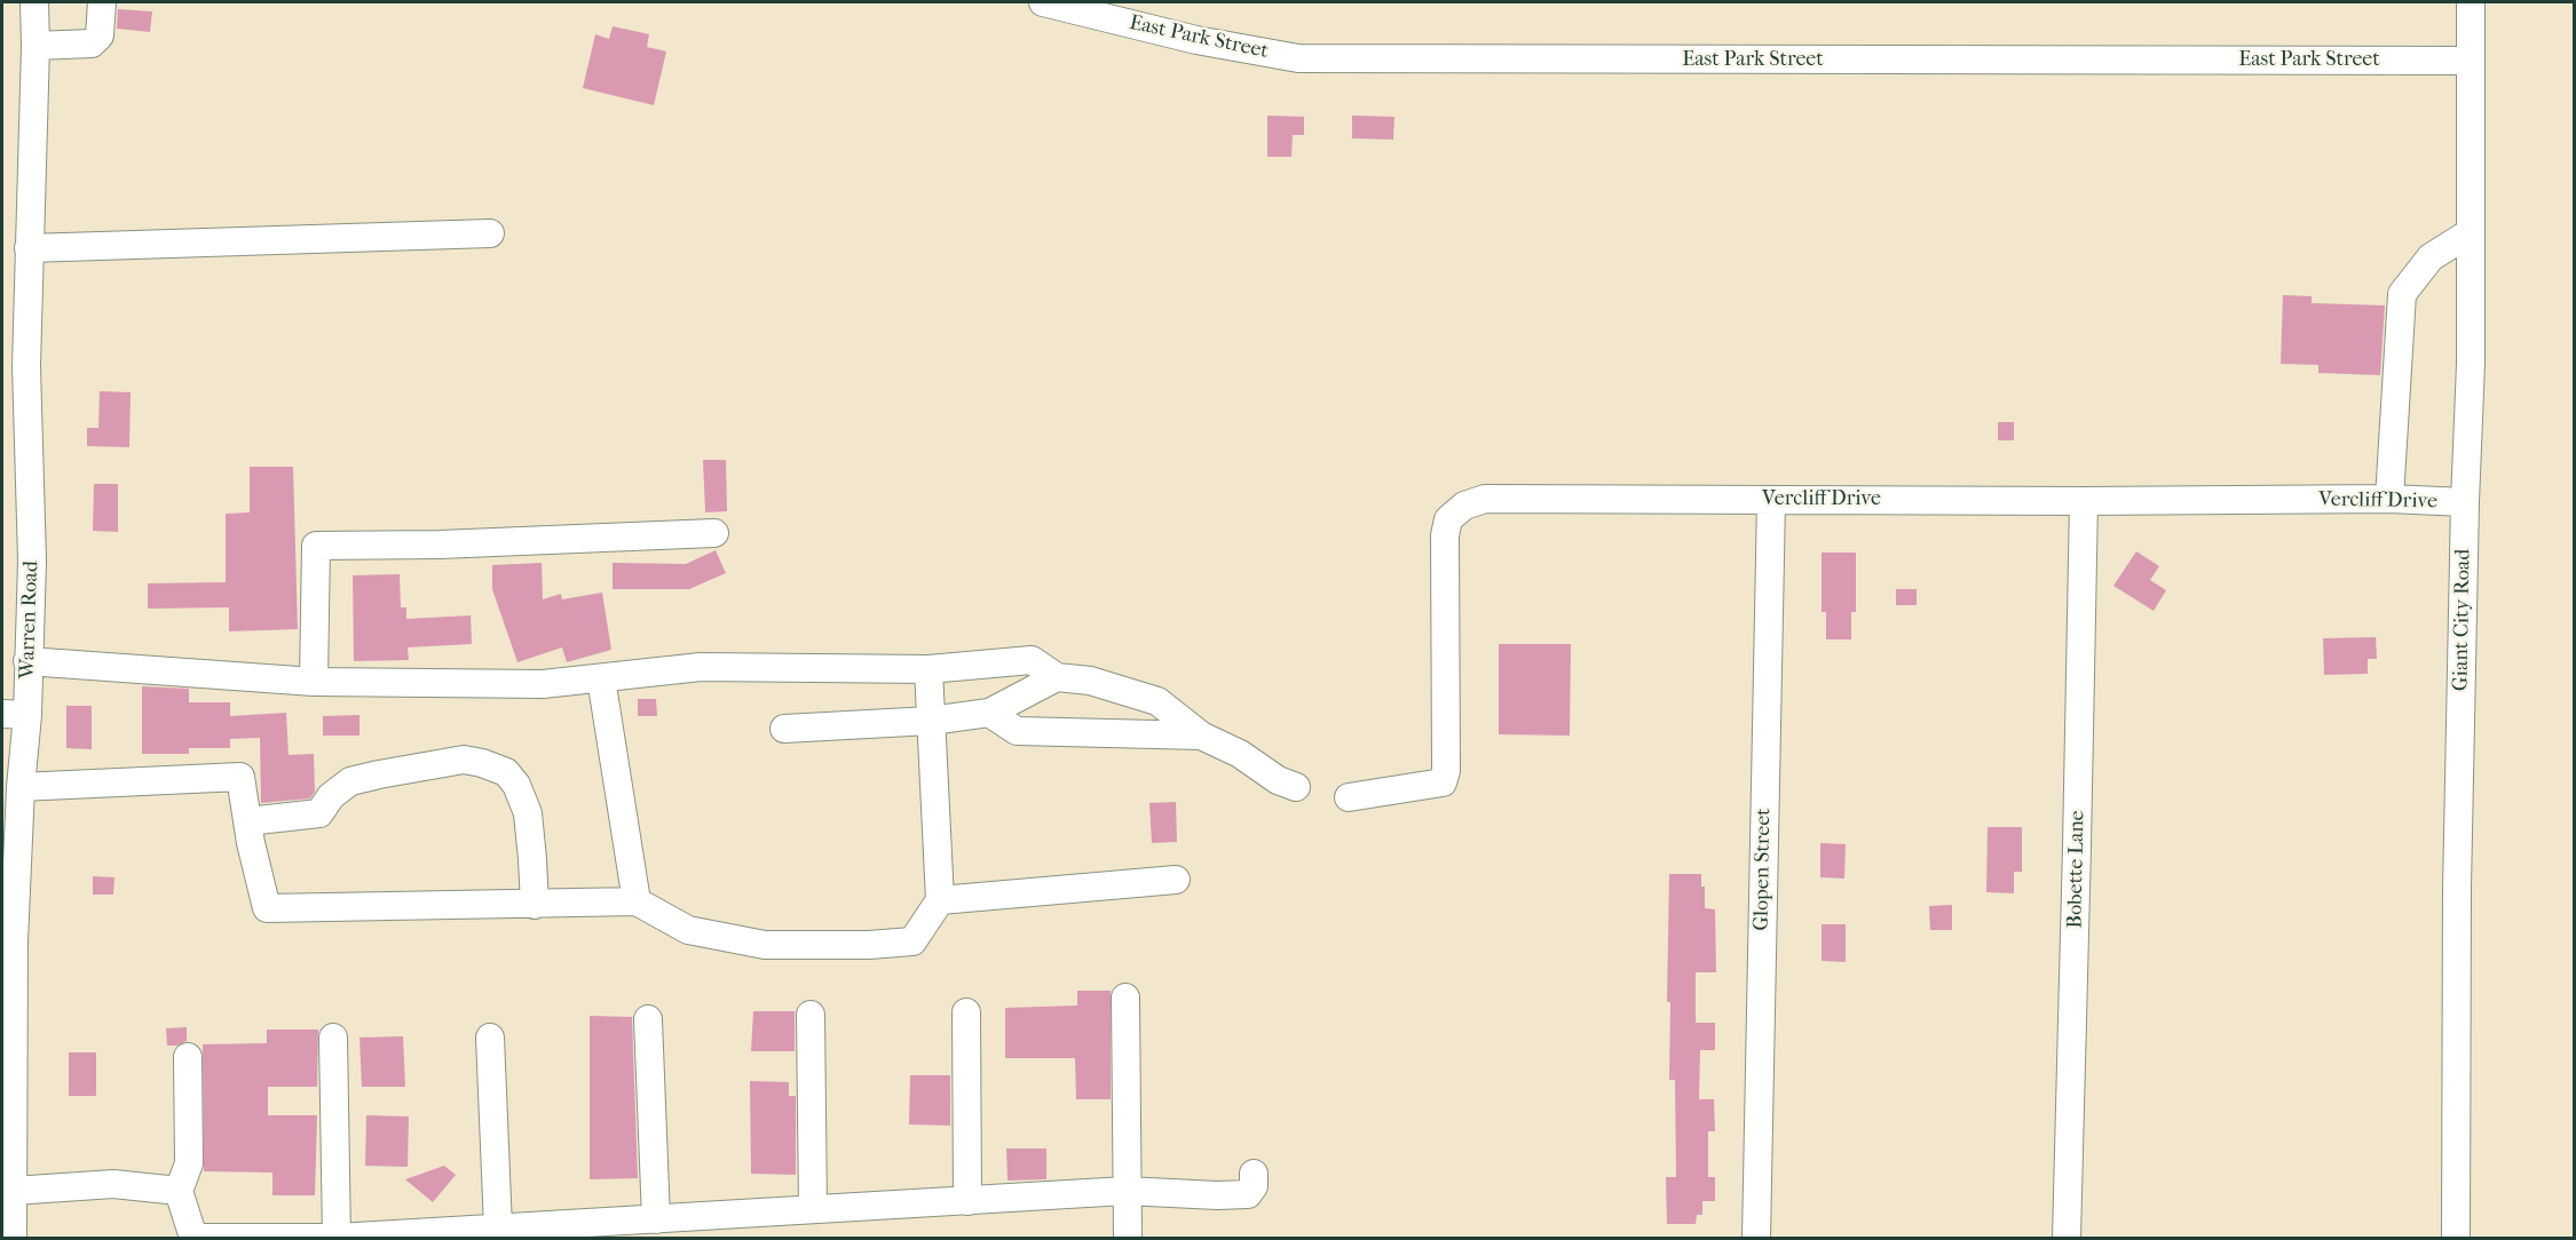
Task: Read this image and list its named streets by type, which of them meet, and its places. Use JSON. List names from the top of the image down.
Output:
{
  "streets": {
    "street": [
      "East Park Street",
      "Vercliff Drive",
      "Warren Road",
      "Giant City Road",
      "Glopen Street",
      "Bobette Lane"
    ]
  },
  "crossings": [
    ["East Park Street", "Giant City Road"],
    ["Vercliff Drive", "Giant City Road"],
    ["Vercliff Drive", "Glopen Street"],
    ["Vercliff Drive", "Bobette Lane"]
  ]
}
